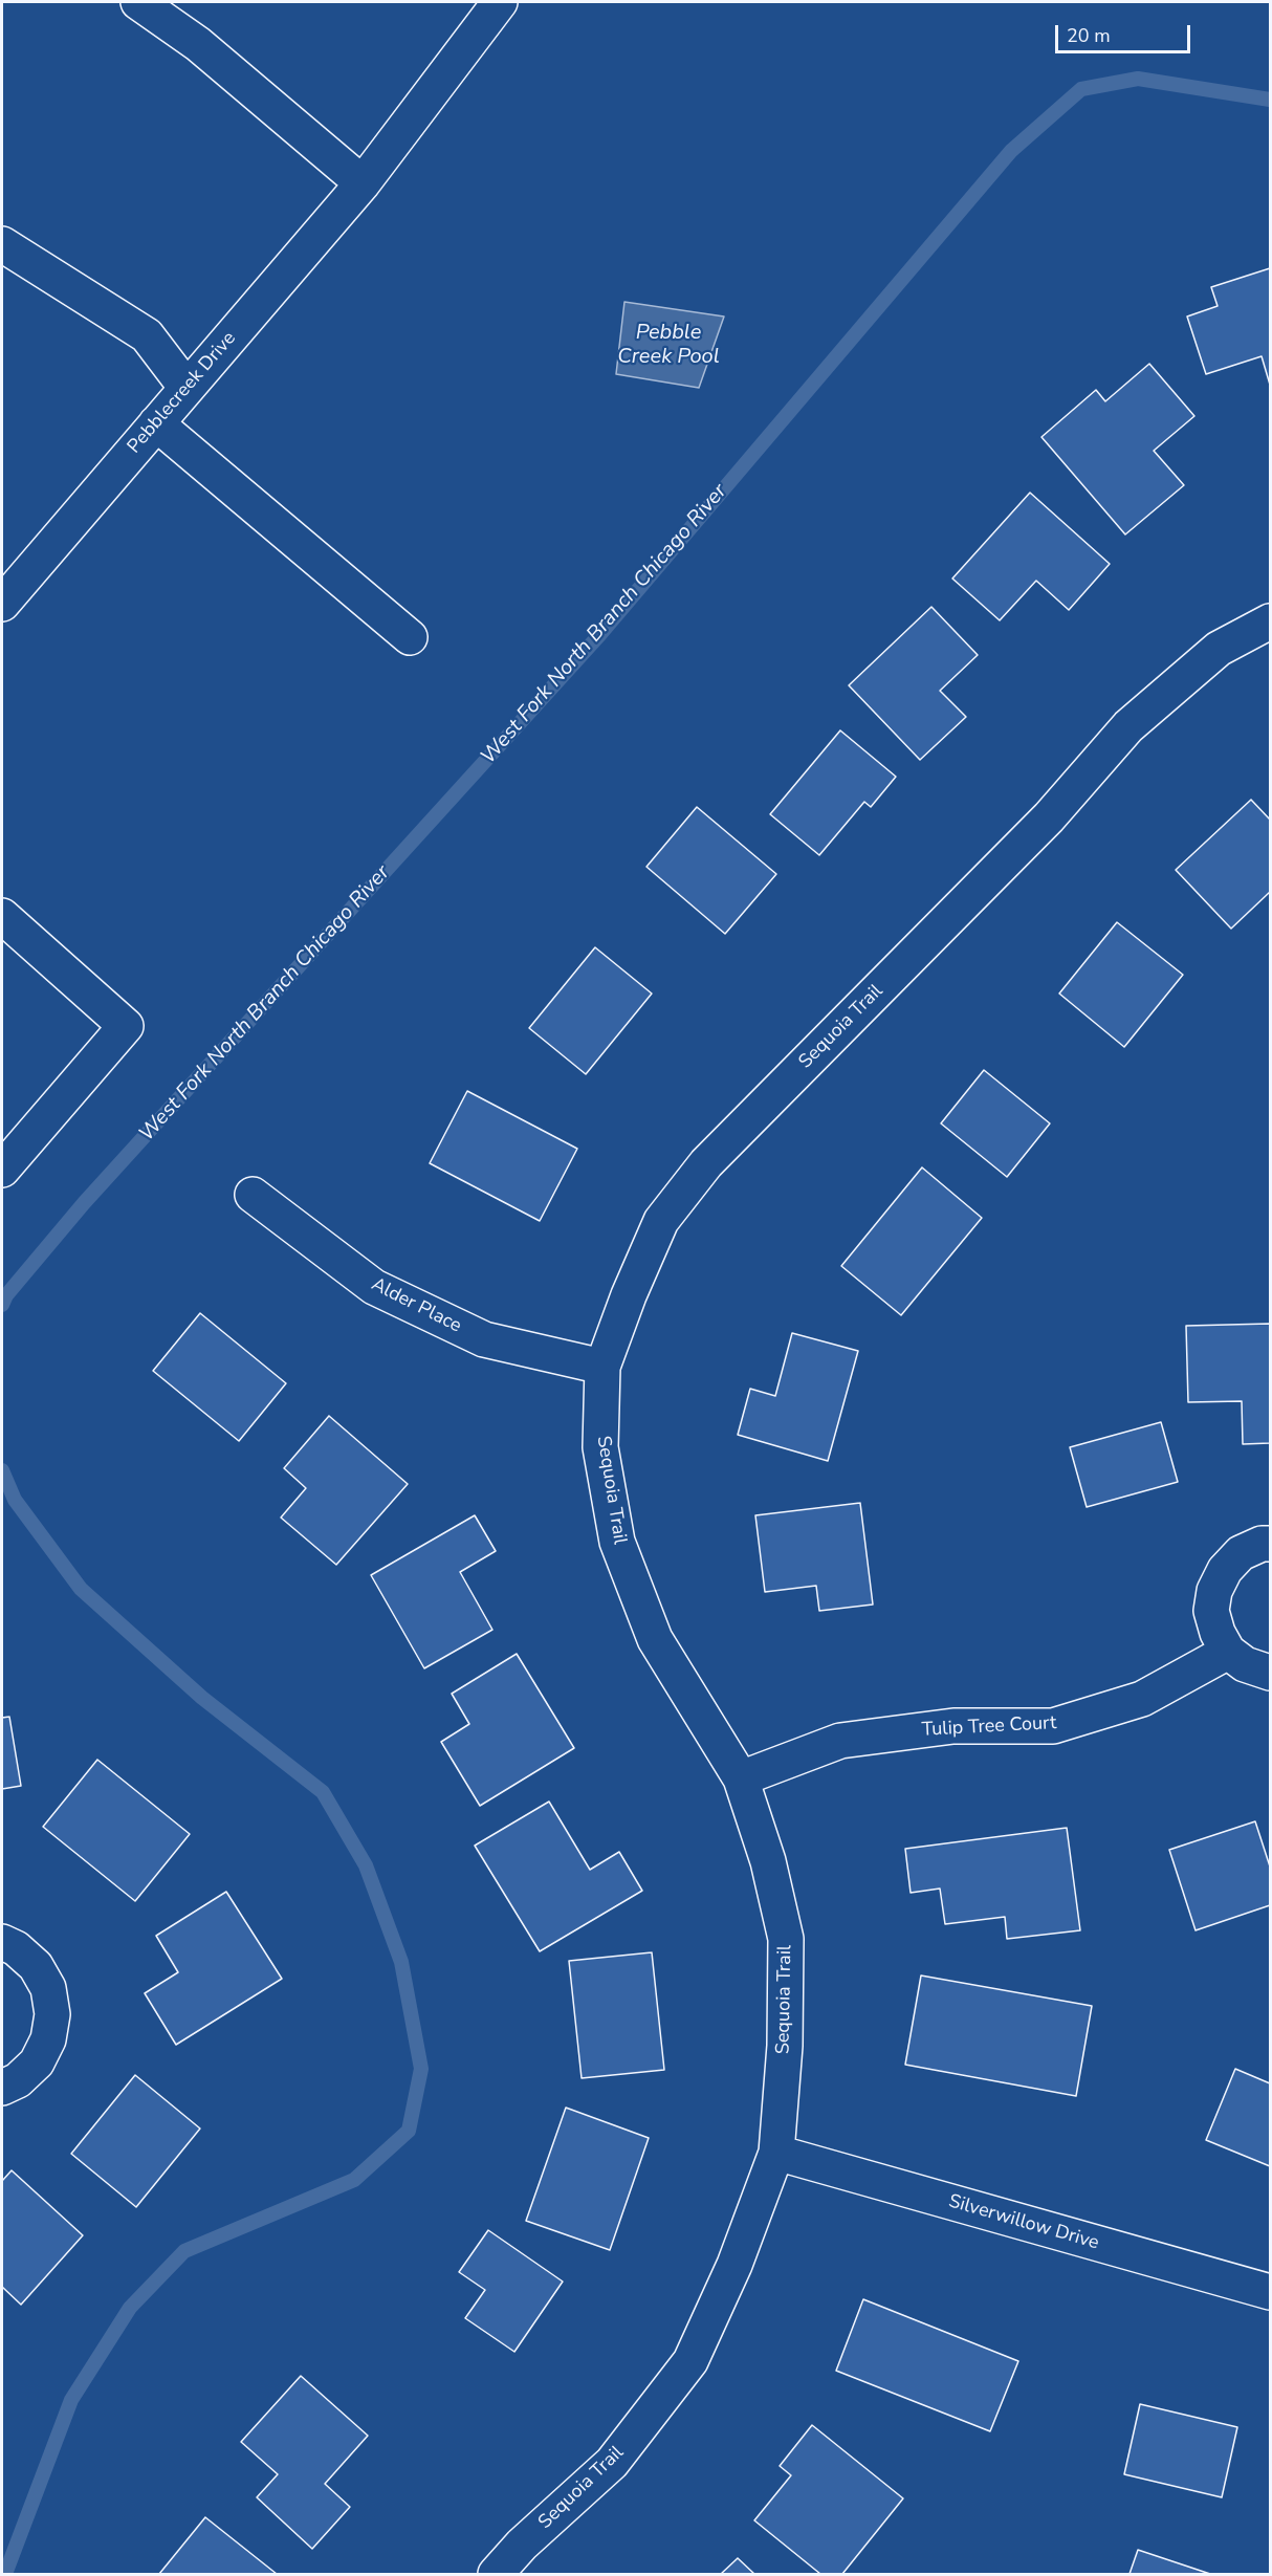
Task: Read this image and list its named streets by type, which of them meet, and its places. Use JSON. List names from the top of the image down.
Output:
{
  "streets": {
    "street": [
      "Pebblecreek Drive",
      "Sequoia Trail",
      "Alder Place",
      "Tulip Tree Court",
      "Silverwillow Drive"
    ]
  },
  "crossings": [
    ["Sequoia Trail", "Alder Place"],
    ["Sequoia Trail", "Tulip Tree Court"],
    ["Sequoia Trail", "Silverwillow Drive"]
  ],
  "water": ["Pebble Creek Pool", "West Fork North Branch Chicago River"],
  "scale_bar": "20 m"
}
